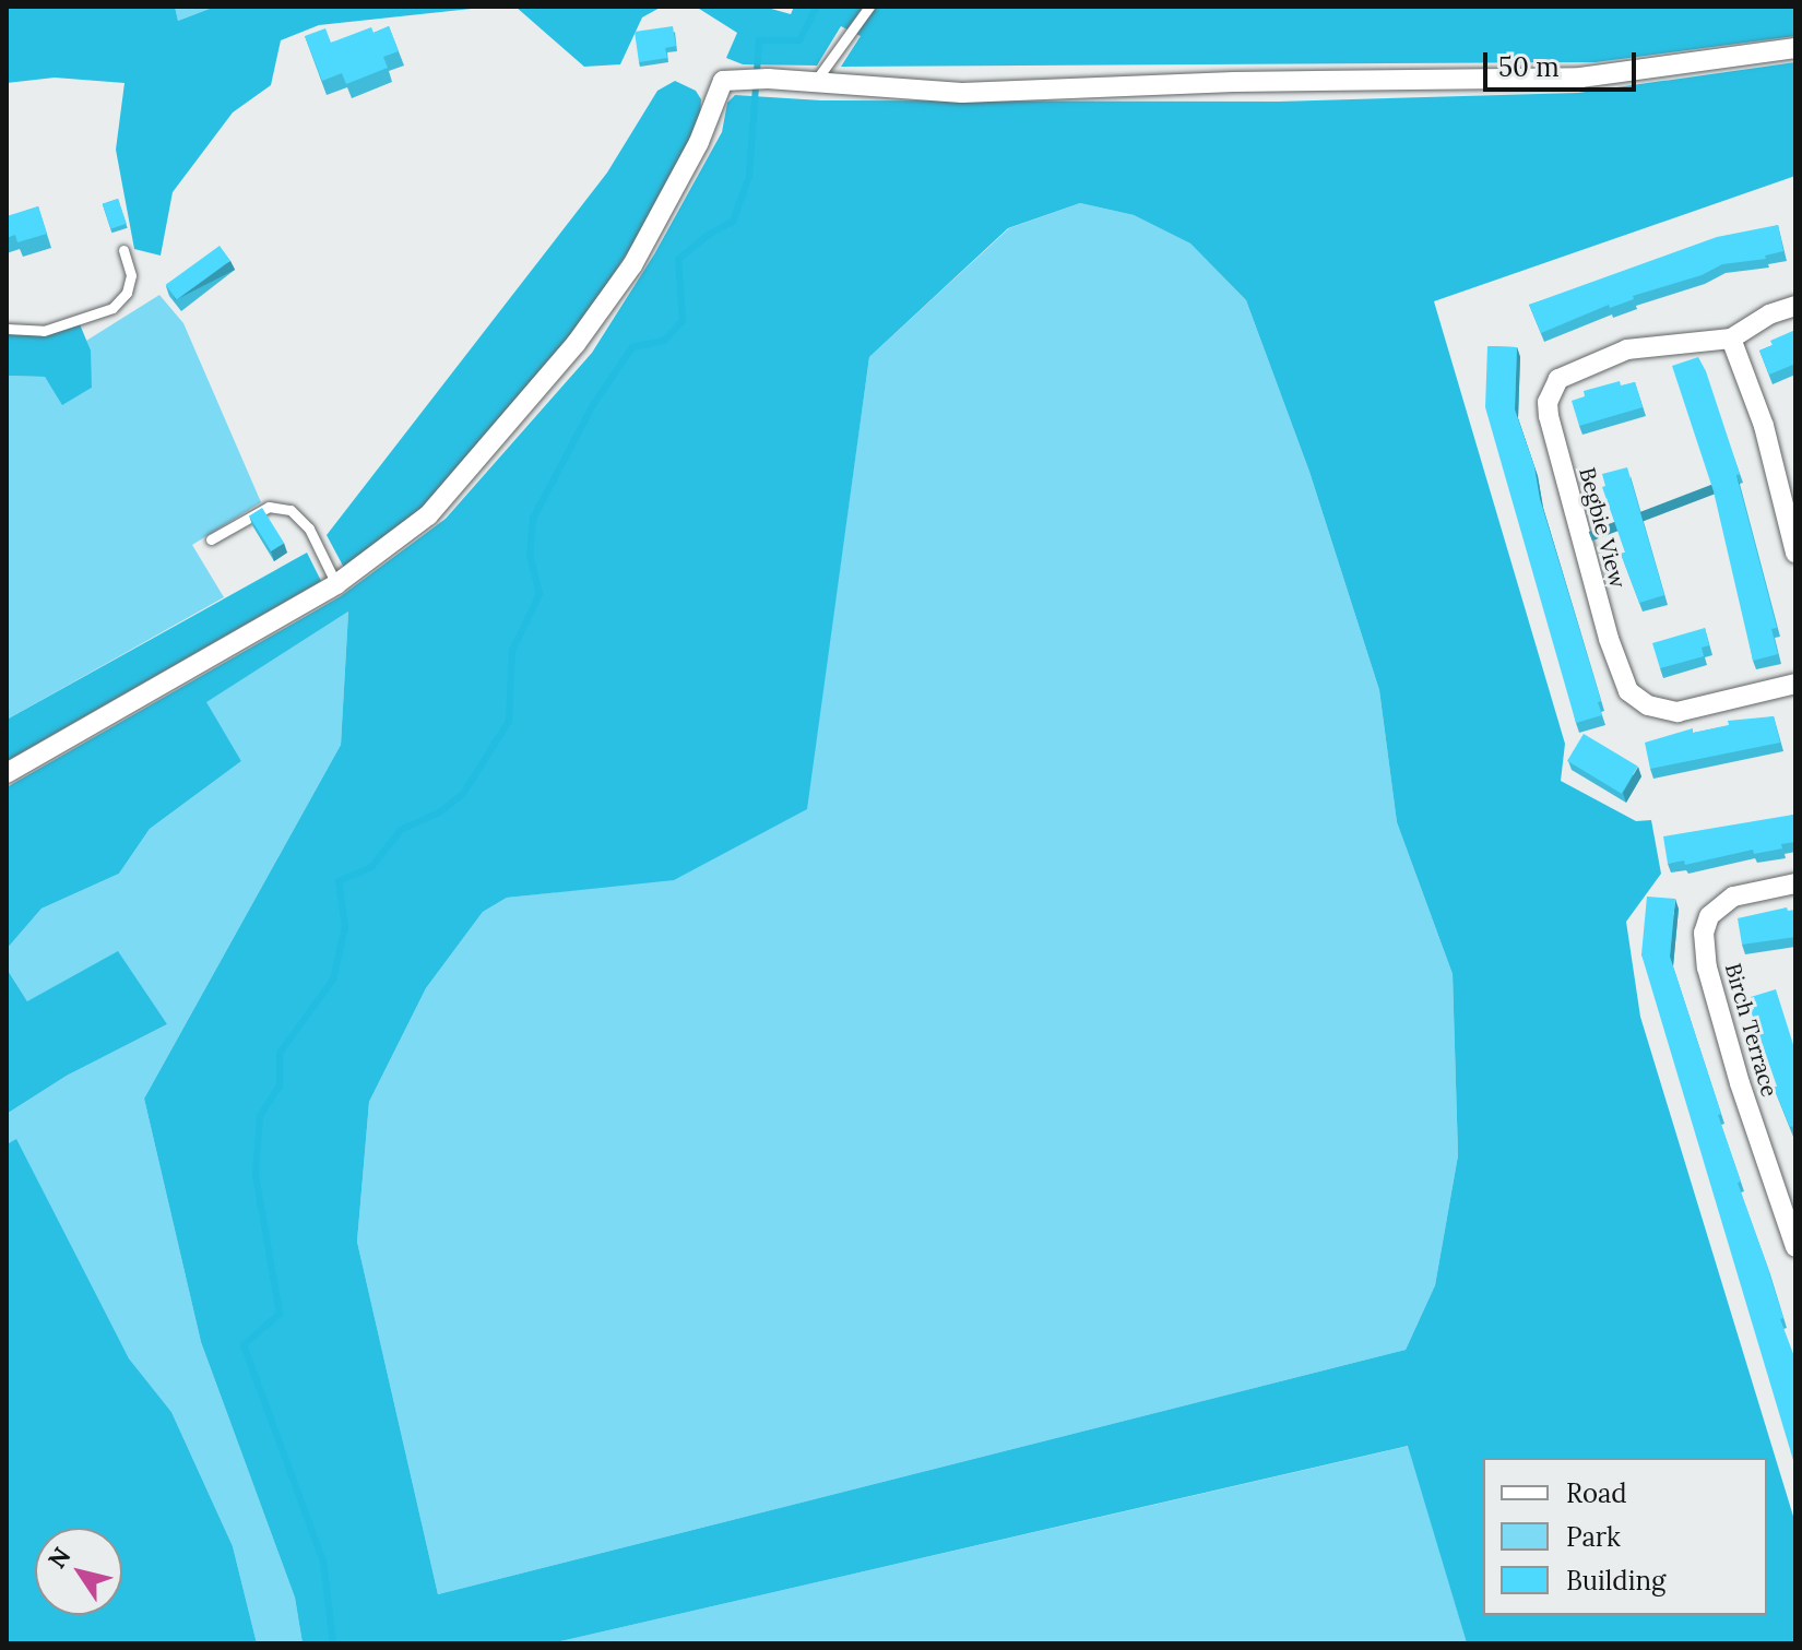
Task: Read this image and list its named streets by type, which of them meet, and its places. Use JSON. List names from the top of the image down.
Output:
{
  "streets": {
    "street": ["Begbie View", "Birch Terrace"]
  },
  "legend": ["Road", "Park", "Building"],
  "scale_bar": "50 m",
  "north": "top left"
}
